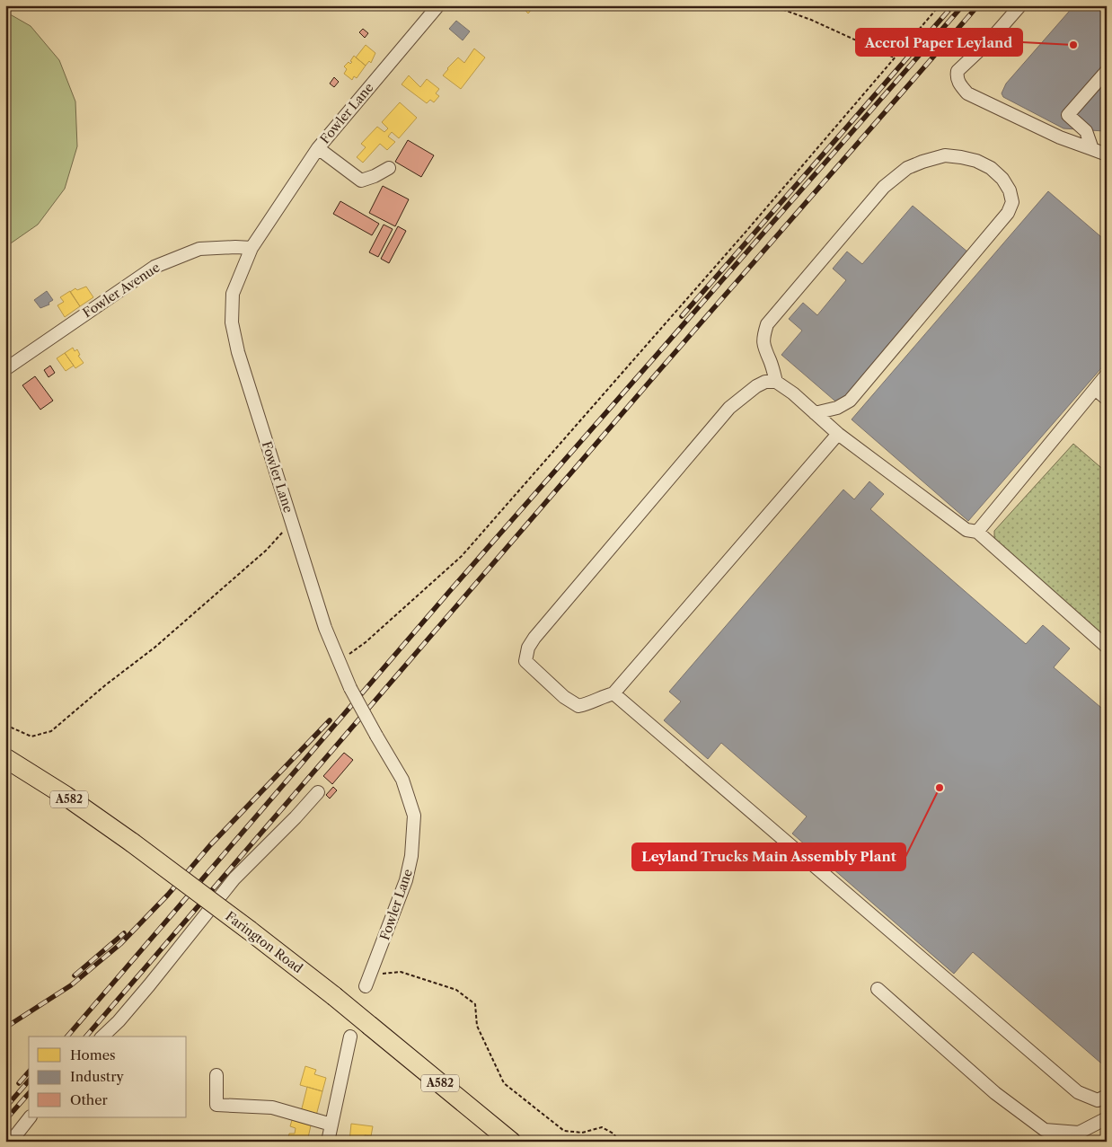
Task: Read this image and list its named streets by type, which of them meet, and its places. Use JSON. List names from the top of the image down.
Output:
{
  "streets": {
    "highway": ["A582", "Farington Road"],
    "street": ["Fowler Lane", "Fowler Avenue"]
  },
  "crossings": [
    ["Fowler Lane", "Fowler Avenue"]
  ],
  "places": ["Accrol Paper Leyland", "Leyland Trucks Main Assembly Plant"],
  "legend": ["Homes", "Industry", "Other"]
}
